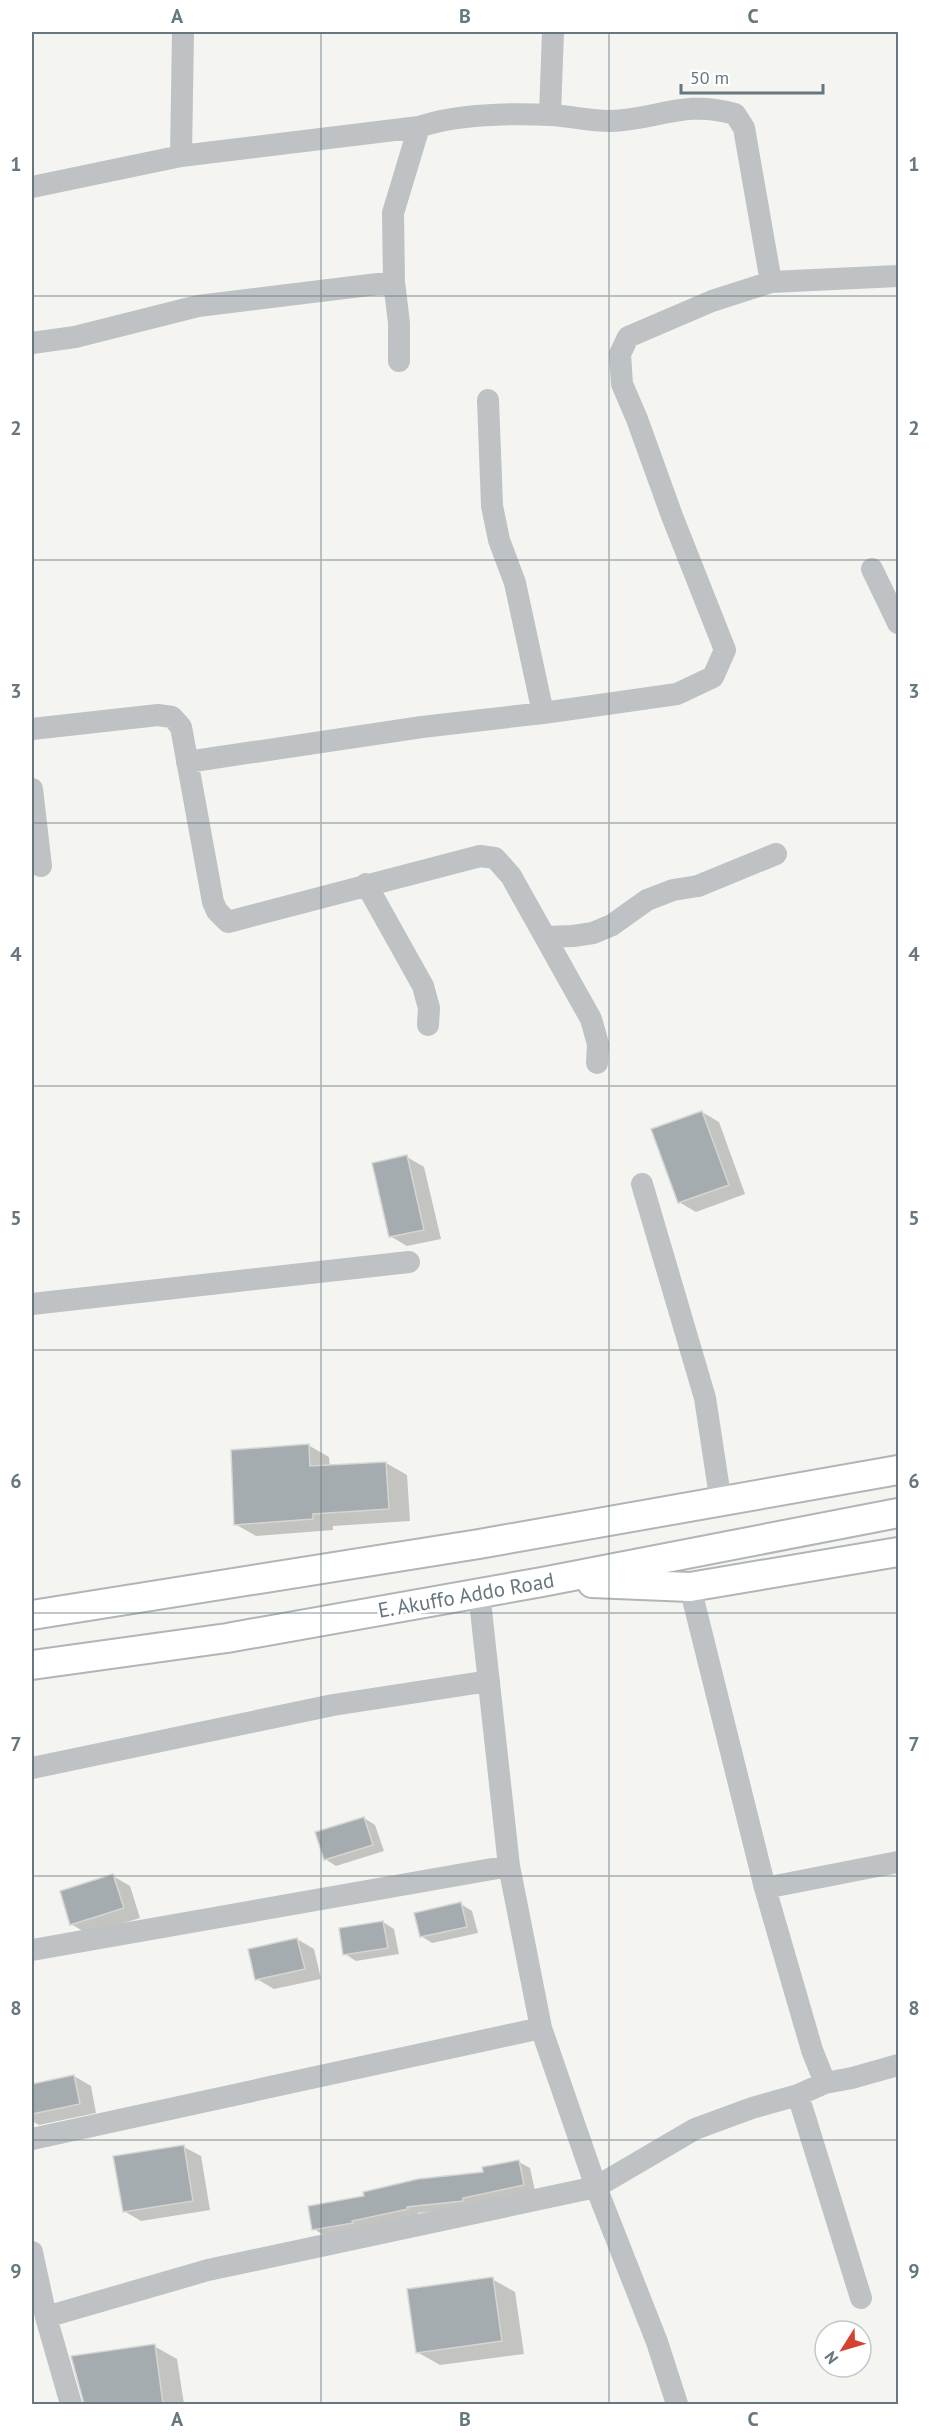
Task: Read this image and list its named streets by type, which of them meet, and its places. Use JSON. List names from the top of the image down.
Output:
{
  "streets": {
    "main road": ["E. Akuffo Addo Road"]
  },
  "scale_bar": "50 m",
  "north": "bottom left",
  "grid": {
    "columns": ["A", "B", "C"],
    "rows": [
      "1",
      "2",
      "3",
      "4",
      "5",
      "6",
      "7",
      "8",
      "9"
    ]
  }
}
